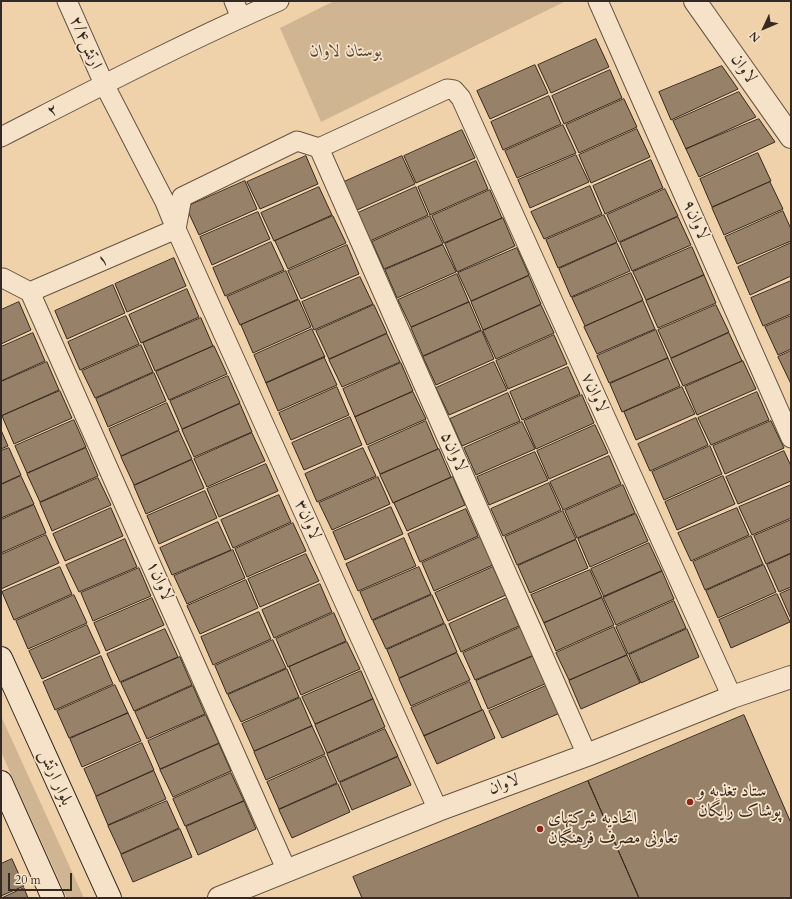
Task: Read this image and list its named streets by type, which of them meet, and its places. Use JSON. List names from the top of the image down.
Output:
{
  "streets": {
    "street": [
      "۲/۴ارتش",
      "لاوان",
      "۲",
      "۹لاوان",
      "۱",
      "۷لاوان",
      "۵لاوان",
      "۳لاوان",
      "۱لاوان",
      "بلوار ارتش"
    ]
  },
  "crossings": [
    ["۲/۴ارتش", "۲"],
    ["۲/۴ارتش", "۱"],
    ["۲/۴ارتش", "۳لاوان"],
    ["لاوان", "۷لاوان"],
    ["لاوان", "۵لاوان"],
    ["لاوان", "۳لاوان"],
    ["لاوان", "۱لاوان"],
    ["۱", "۳لاوان"],
    ["۱", "۱لاوان"],
    ["۷لاوان", "۵لاوان"]
  ],
  "parks": ["بوستان لاوان"],
  "places": ["ستاد تغذیه و پوشاک رایگان", "اتحادیه شرکتهای تعاونی مصرف فرهنگیان"],
  "scale_bar": "20 m",
  "north": "bottom left"
}
